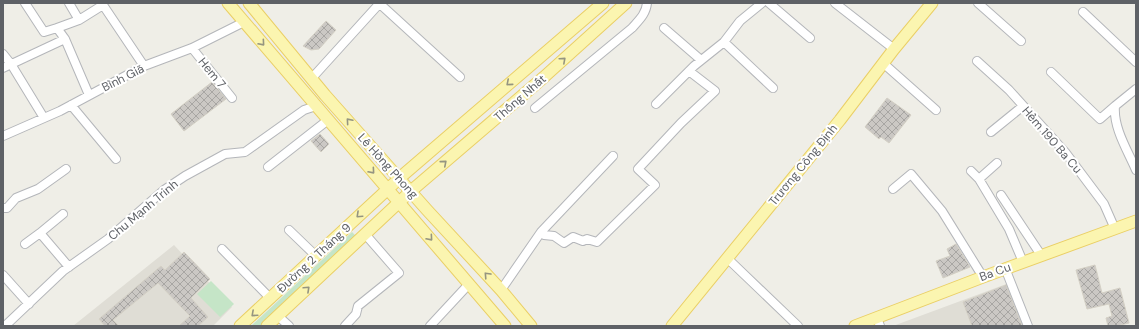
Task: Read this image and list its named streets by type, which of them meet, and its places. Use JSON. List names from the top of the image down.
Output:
{
  "streets": {
    "main road": [
      "Thống Nhất",
      "Trương Công Định",
      "Lê Hồng Phong",
      "Đường 2 Tháng 9",
      "Ba Cu"
    ],
    "street": [
      "Hem 7",
      "Bình Giã",
      "Hẻm 190 Ba Cu",
      "Chu Mạnh Trinh"
    ]
  },
  "crossings": [
    ["Hem 7", "Bình Giã"],
    ["Bình Giã", "Lê Hồng Phong"],
    ["Thống Nhất", "Lê Hồng Phong"],
    ["Thống Nhất", "Đường 2 Tháng 9"],
    ["Hẻm 190 Ba Cu", "Ba Cu"],
    ["Lê Hồng Phong", "Chu Mạnh Trinh"],
    ["Lê Hồng Phong", "Đường 2 Tháng 9"]
  ]
}
